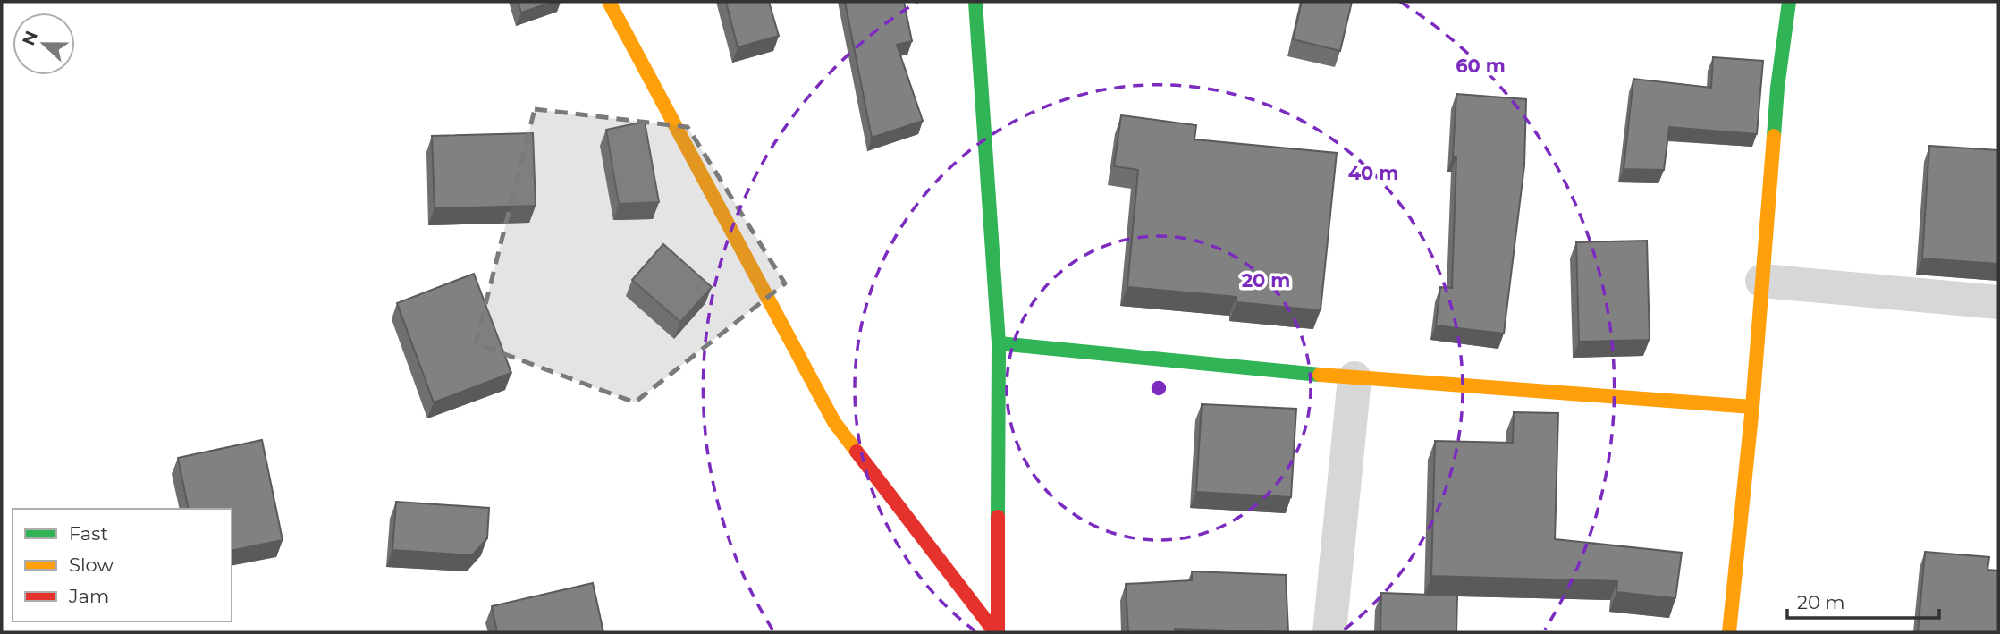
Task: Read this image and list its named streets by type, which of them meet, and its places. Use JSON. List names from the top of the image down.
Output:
{
  "legend": ["Fast", "Slow", "Jam"],
  "scale_bar": "20 m",
  "north": "left",
  "rings": ["60 m", "40 m", "20 m"]
}
